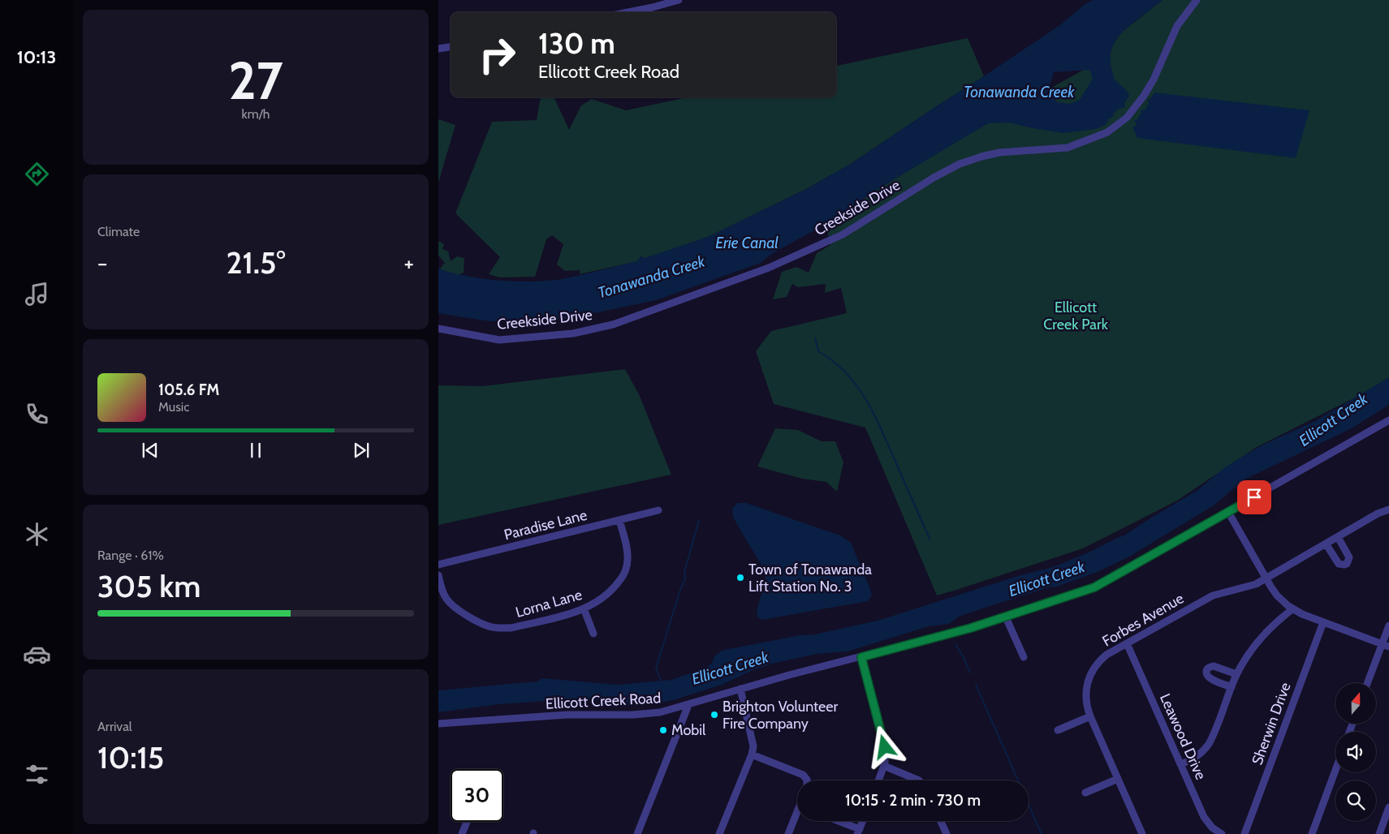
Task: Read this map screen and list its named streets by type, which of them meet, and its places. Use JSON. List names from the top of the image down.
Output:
{
  "streets": {
    "street": [
      "Creekside Drive",
      "Paradise Lane",
      "Lorna Lane",
      "Forbes Avenue",
      "Ellicott Creek Road",
      "Sherwin Drive",
      "Leawood Drive"
    ]
  },
  "crossings": [
    ["Paradise Lane", "Lorna Lane"],
    ["Forbes Avenue", "Leawood Drive"]
  ],
  "water": ["Tonawanda Creek", "Erie Canal", "Ellicott Creek"],
  "parks": ["Ellicott Creek Park"],
  "places": ["Town of Tonawanda Lift Station No. 3", "Brighton Volunteer Fire Company", "Mobil"],
  "north": "top",
  "page": {
    "tabs": "10:13",
    "tile": [
      ["27", "km/h"],
      "Climate",
      ["Range · 61%", "305 km"],
      ["Arrival", "10:15"]
    ],
    "turn": ["130 m", "Ellicott Creek Road"],
    "heat": ["−", "21.5°", "+"],
    "song": ["105.6 FM", "Music"],
    "limit": "30",
    "trip": "10:15 · 2 min · 730 m"
  }
}
